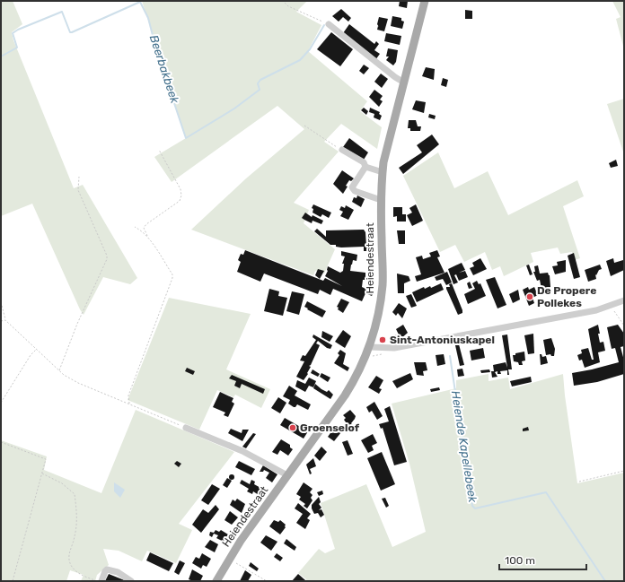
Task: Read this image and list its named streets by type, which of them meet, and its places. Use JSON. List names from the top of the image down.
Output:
{
  "streets": {
    "main road": ["Heiendestraat"]
  },
  "water": ["Beerbakbeek", "Heiende Kapellebeek"],
  "places": ["De Propere Pollekes", "Sint-Antoniuskapel", "Groenselof"],
  "scale_bar": "100 m"
}
